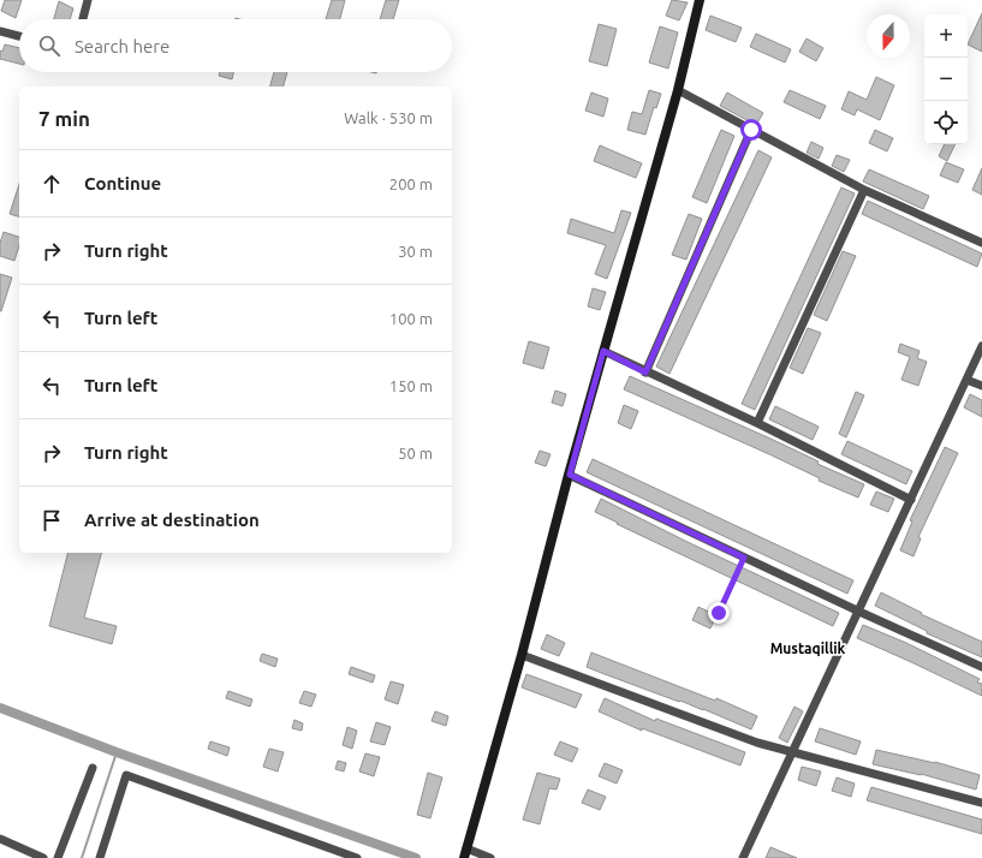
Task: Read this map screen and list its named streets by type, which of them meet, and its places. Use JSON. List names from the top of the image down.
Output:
{
  "districts": ["Mustaqillik"],
  "north": "bottom",
  "page": {
    "map_buttons": ["+", "−"],
    "search": "Search here",
    "heading": ["7 min", "Walk · 530 m"],
    "list": [
      ["Continue", "200 m"],
      ["Turn right", "30 m"],
      ["Turn left", "100 m"],
      ["Turn left", "150 m"],
      ["Turn right", "50 m"],
      "Arrive at destination"
    ]
  }
}
